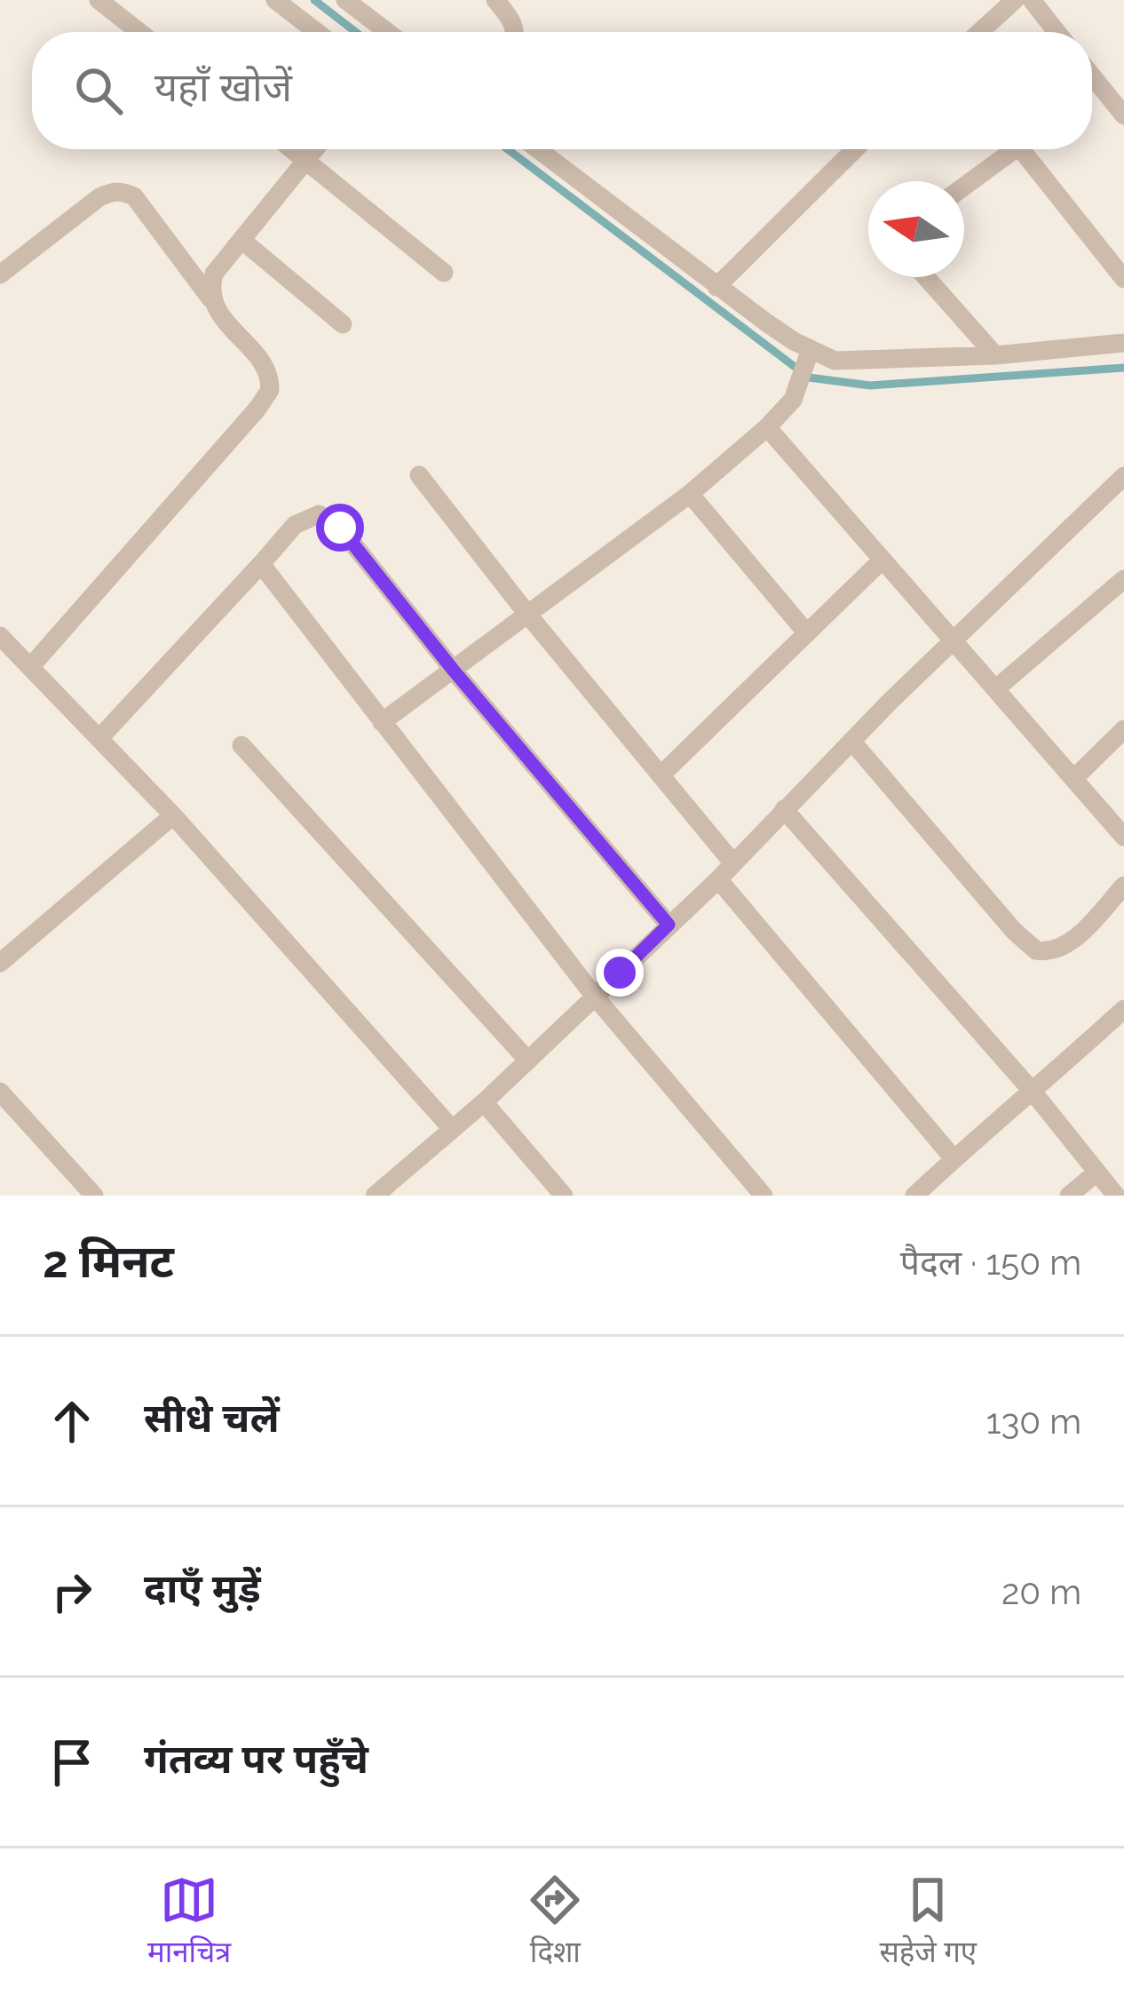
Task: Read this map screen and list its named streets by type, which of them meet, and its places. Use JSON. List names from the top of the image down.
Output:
{
  "north": "left",
  "page": {
    "search": "यहाँ खोजें",
    "heading": ["2 मिनट", "पैदल · 150 m"],
    "list": [
      ["सीधे चलें", "130 m"],
      ["दाएँ मुड़ें", "20 m"],
      "गंतव्य पर पहुँचे"
    ],
    "nav": ["मानचित्र", "दिशा", "सहेजे गए"]
  }
}
